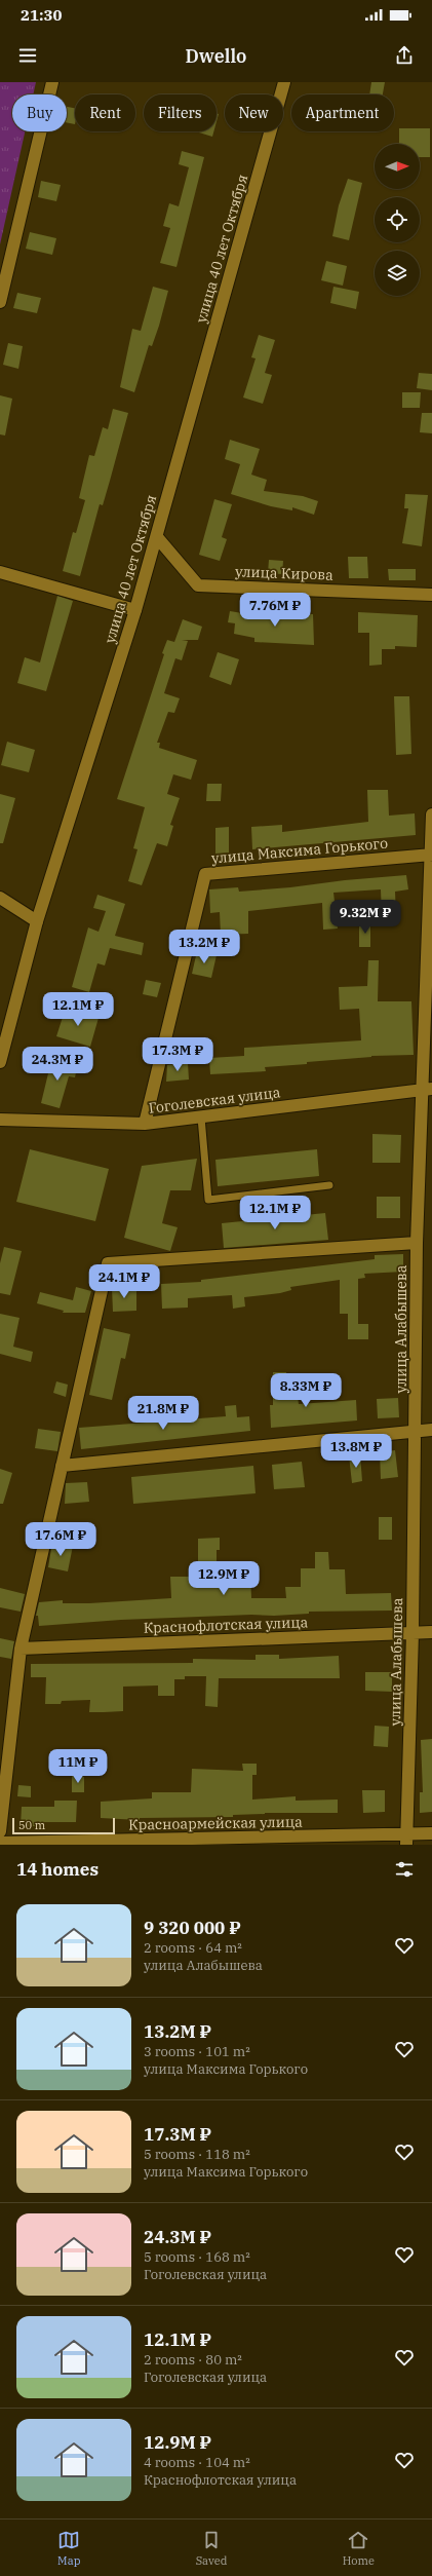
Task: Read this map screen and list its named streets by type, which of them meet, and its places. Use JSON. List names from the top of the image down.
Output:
{
  "streets": {
    "street": [
      "улица 40 лет Октября",
      "улица Кирова",
      "улица Максима Горького",
      "Гоголевская улица",
      "улица Алабышева",
      "Краснофлотская улица",
      "Красноармейская улица"
    ]
  },
  "crossings": [
    ["улица 40 лет Октября", "улица Кирова"],
    ["улица Максима Горького", "Гоголевская улица"],
    ["улица Максима Горького", "улица Алабышева"],
    ["Гоголевская улица", "улица Алабышева"],
    ["улица Алабышева", "Краснофлотская улица"],
    ["улица Алабышева", "Красноармейская улица"]
  ],
  "scale_bar": "50 m",
  "north": "right",
  "page": {
    "status": "21:30",
    "header": "Dwello",
    "chip": [
      "Buy",
      "Rent",
      "Filters",
      "New",
      "Apartment"
    ],
    "price": [
      "7.76M ₽",
      "9.32M ₽",
      "13.2M ₽",
      "12.1M ₽",
      "17.3M ₽",
      "24.3M ₽",
      "12.1M ₽",
      "24.1M ₽",
      "8.33M ₽",
      "21.8M ₽",
      "13.8M ₽",
      "17.6M ₽",
      "12.9M ₽",
      "11M ₽"
    ],
    "scale": "50 m",
    "heading": "14 homes",
    "list": [
      {
        "name": "9 320 000 ₽",
        "note": "2 rooms · 64 m² · улица Алабышева"
      },
      {
        "name": "13.2M ₽",
        "note": "3 rooms · 101 m² · улица Максима Горького"
      },
      {
        "name": "17.3M ₽",
        "note": "5 rooms · 118 m² · улица Максима Горького"
      },
      {
        "name": "24.3M ₽",
        "note": "5 rooms · 168 m² · Гоголевская улица"
      },
      {
        "name": "12.1M ₽",
        "note": "2 rooms · 80 m² · Гоголевская улица"
      },
      {
        "name": "12.9M ₽",
        "note": "4 rooms · 104 m² · Краснофлотская улица"
      }
    ],
    "tabs": ["Map", "Saved", "Home"]
  }
}
